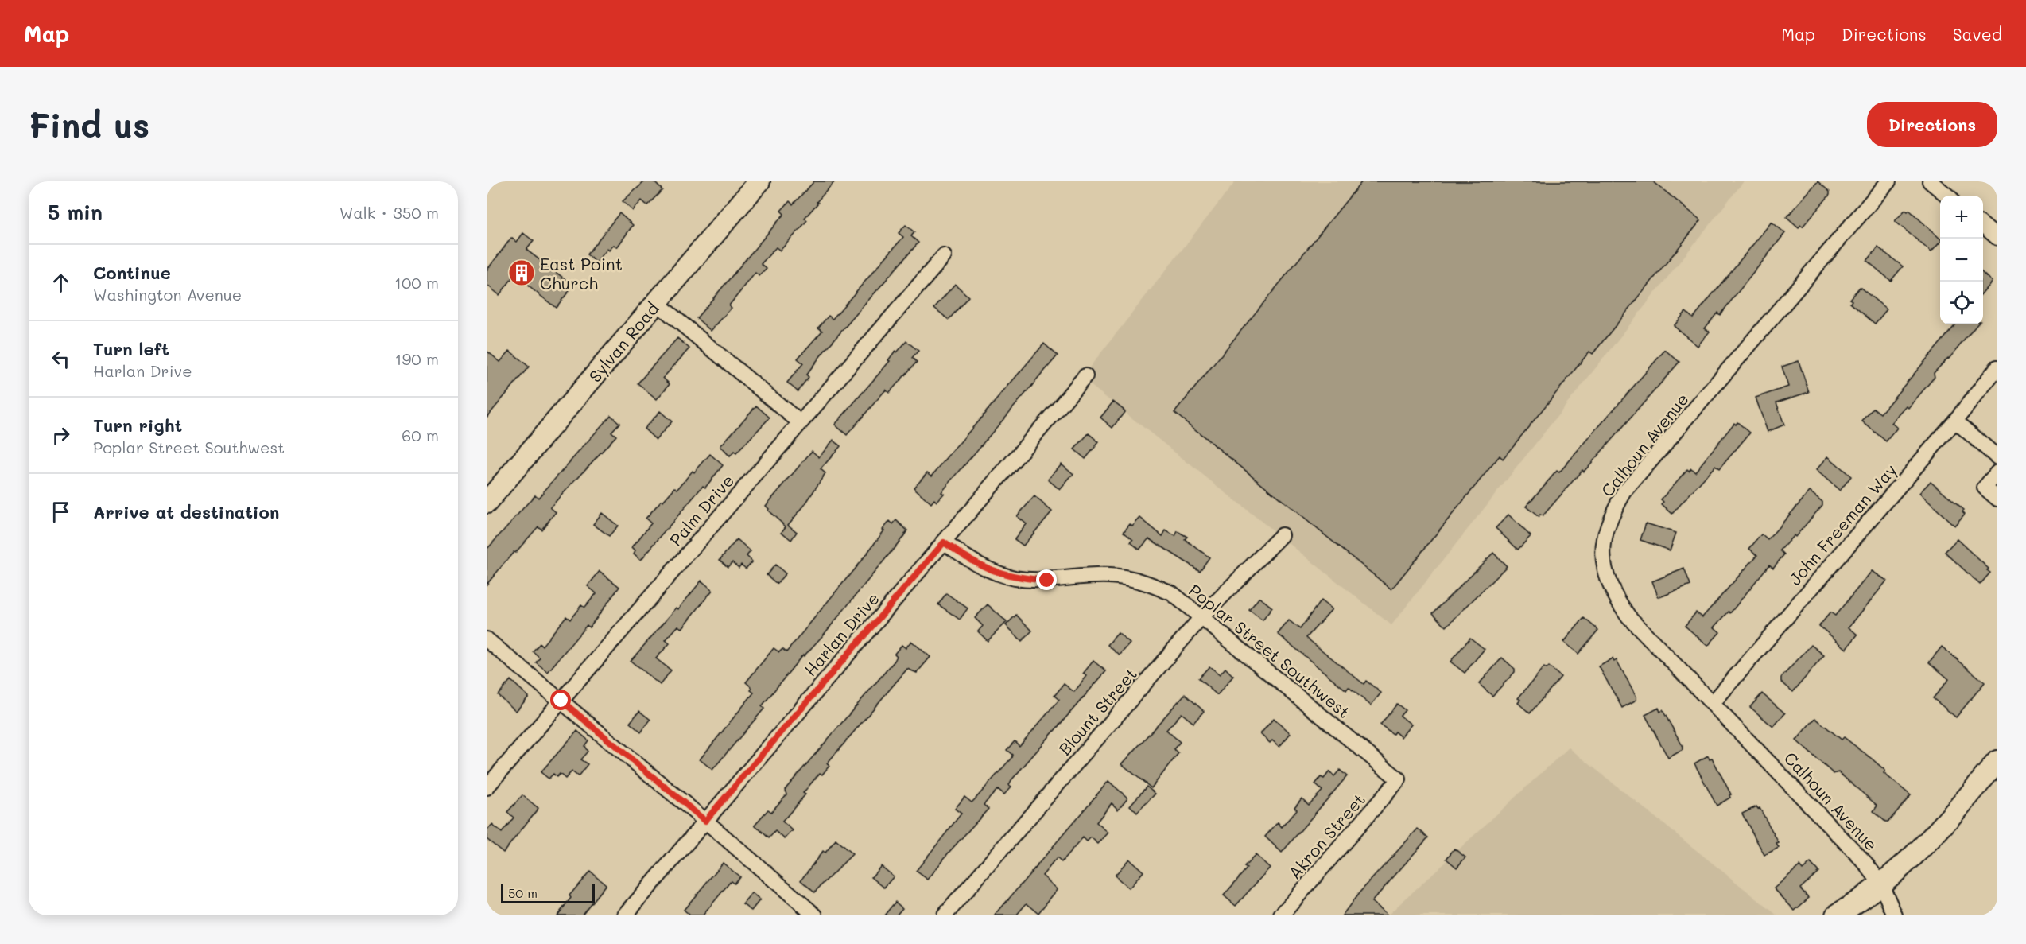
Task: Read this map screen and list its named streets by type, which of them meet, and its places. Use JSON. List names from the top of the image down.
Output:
{
  "streets": {
    "main road": ["Sylvan Road"],
    "street": [
      "Calhoun Avenue",
      "Palm Drive",
      "John Freeman Way",
      "Harlan Drive",
      "Poplar Street Southwest",
      "Blount Street",
      "Akron Street"
    ]
  },
  "crossings": [
    ["Calhoun Avenue", "John Freeman Way"],
    ["Harlan Drive", "Poplar Street Southwest"],
    ["Poplar Street Southwest", "Blount Street"],
    ["Poplar Street Southwest", "Akron Street"]
  ],
  "places": {
    "building": ["East Point Church"]
  },
  "scale_bar": "50 m",
  "page": {
    "header": "Map",
    "nav": ["Map", "Directions", "Saved"],
    "buttons": "Directions",
    "title": "Find us",
    "heading": ["5 min", "Walk · 350 m"],
    "map_buttons": ["+", "−"],
    "list": [
      ["Continue", "Washington Avenue", "100 m"],
      ["Turn left", "Harlan Drive", "190 m"],
      ["Turn right", "Poplar Street Southwest", "60 m"],
      "Arrive at destination"
    ],
    "scale": "50 m"
  }
}
